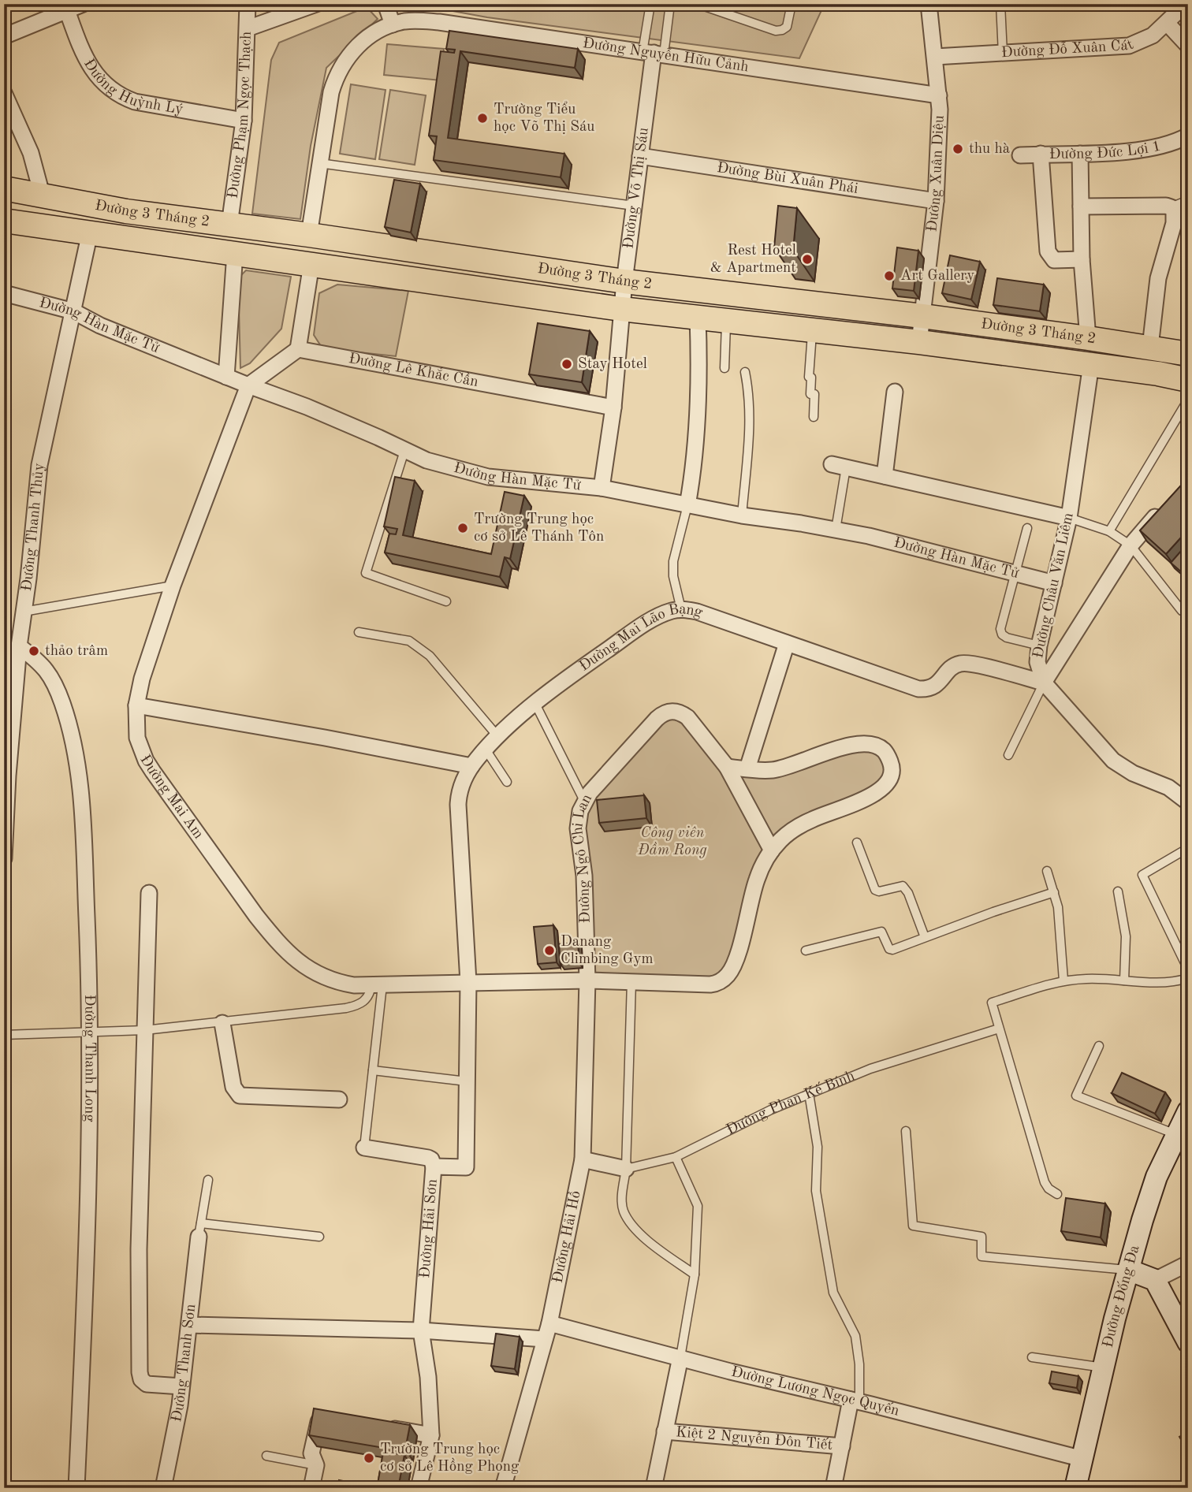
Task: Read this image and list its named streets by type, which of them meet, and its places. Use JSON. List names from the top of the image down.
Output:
{
  "streets": {
    "main road": ["Đường 3 Tháng 2", "Đường Đống Đa"],
    "street": [
      "Đường Đỗ Xuân Cát",
      "Đường Nguyễn Hữu Cảnh",
      "Đường Huỳnh Lý",
      "Đường Phạm Ngọc Thạch",
      "Đường Đức Lợi 1",
      "Đường Xuân Diệu",
      "Đường Bùi Xuân Phái",
      "Đường Võ Thị Sáu",
      "Đường Hàn Mặc Tử",
      "Đường Lê Khắc Cần",
      "Đường Thanh Thủy",
      "Đường Châu Văn Liêm",
      "Đường Mai Lão Bạng",
      "Đường Mai Am",
      "Đường Ngô Chi Lan",
      "Đường Thanh Long",
      "Đường Phan Kế Bính",
      "Đường Hải Sơn",
      "Đường Hải Hồ",
      "Đường Thanh Sơn",
      "Đường Lương Ngọc Quyến",
      "Kiệt 2 Nguyễn Đôn Tiết"
    ]
  },
  "crossings": [
    ["Đường Đỗ Xuân Cát", "Đường Xuân Diệu"],
    ["Đường Nguyễn Hữu Cảnh", "Đường Xuân Diệu"],
    ["Đường Nguyễn Hữu Cảnh", "Đường Võ Thị Sáu"],
    ["Đường Nguyễn Hữu Cảnh", "Đường 3 Tháng 2"],
    ["Đường Huỳnh Lý", "Đường Phạm Ngọc Thạch"],
    ["Đường Phạm Ngọc Thạch", "Đường 3 Tháng 2"],
    ["Đường Xuân Diệu", "Đường Bùi Xuân Phái"],
    ["Đường Xuân Diệu", "Đường 3 Tháng 2"],
    ["Đường Bùi Xuân Phái", "Đường Võ Thị Sáu"],
    ["Đường Võ Thị Sáu", "Đường 3 Tháng 2"],
    ["Đường Võ Thị Sáu", "Đường Hàn Mặc Tử"],
    ["Đường Võ Thị Sáu", "Đường Lê Khắc Cần"],
    ["Đường 3 Tháng 2", "Đường Thanh Thủy"],
    ["Đường 3 Tháng 2", "Đường Châu Văn Liêm"],
    ["Đường Hàn Mặc Tử", "Đường Thanh Thủy"],
    ["Đường Hàn Mặc Tử", "Đường Châu Văn Liêm"],
    ["Đường Hàn Mặc Tử", "Đường Mai Am"],
    ["Đường Thanh Thủy", "Đường Thanh Long"],
    ["Đường Châu Văn Liêm", "Đường Mai Lão Bạng"],
    ["Đường Mai Lão Bạng", "Đường Mai Am"],
    ["Đường Mai Lão Bạng", "Đường Hải Sơn"],
    ["Đường Mai Am", "Đường Ngô Chi Lan"],
    ["Đường Mai Am", "Đường Hải Sơn"],
    ["Đường Mai Am", "Đường Hải Hồ"],
    ["Đường Ngô Chi Lan", "Đường Hải Hồ"],
    ["Đường Phan Kế Bính", "Đường Hải Hồ"],
    ["Đường Hải Hồ", "Đường Lương Ngọc Quyến"],
    ["Đường Đống Đa", "Đường Lương Ngọc Quyến"]
  ],
  "parks": ["Công viên Đầm Rong"],
  "places": [
    "Trường Tiểu học Võ Thị Sáu",
    "thu hà",
    "Rest Hotel & Apartment",
    "Art Gallery",
    "Stay Hotel",
    "Trường Trung học cơ sở Lê Thánh Tôn",
    "thảo trâm",
    "Danang Climbing Gym",
    "Trường Trung học cơ sở Lê Hồng Phong"
  ]
}
